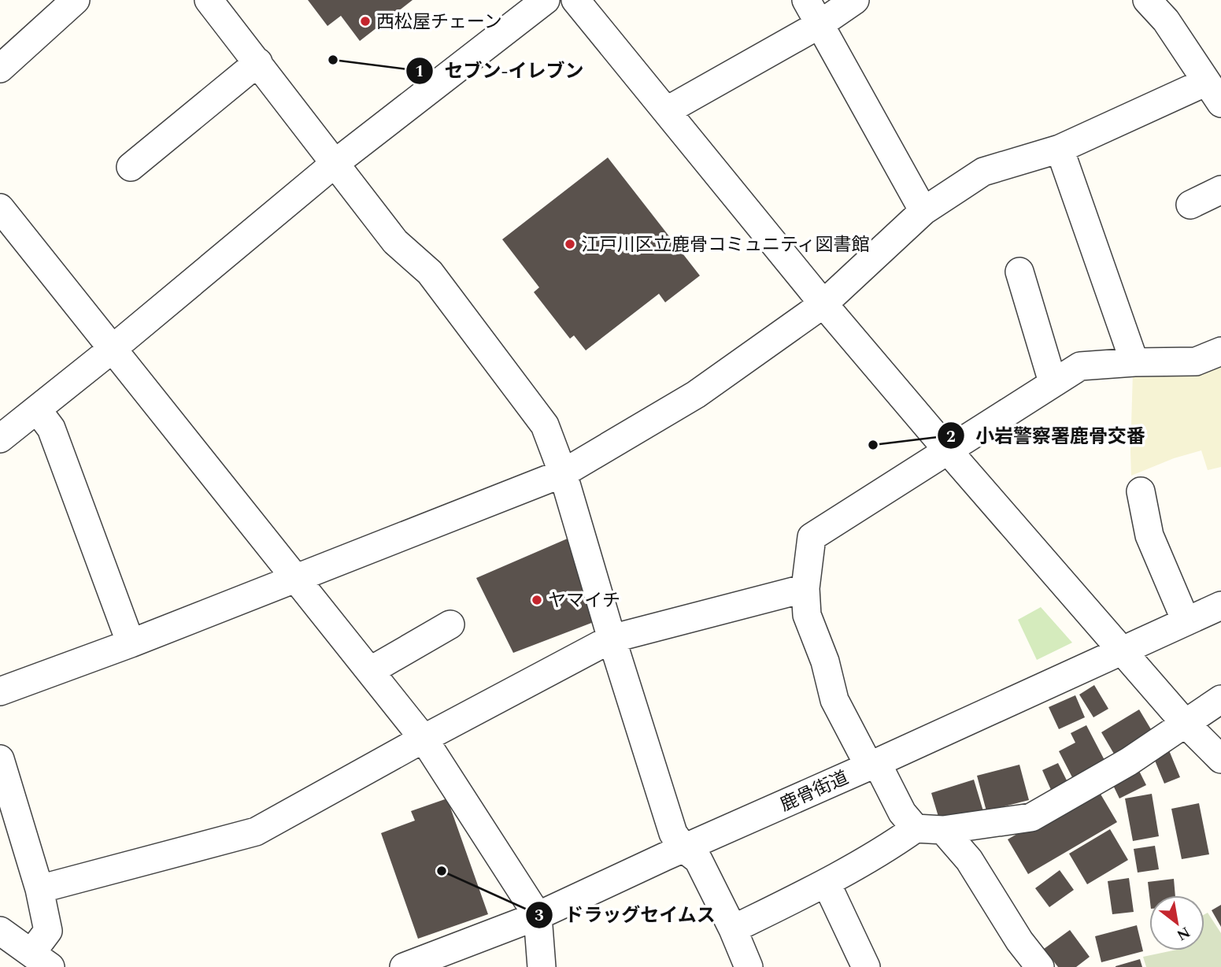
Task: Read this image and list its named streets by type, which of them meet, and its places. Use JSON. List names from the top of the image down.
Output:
{
  "streets": {
    "street": ["鹿骨街道"]
  },
  "places": [
    "西松屋チェーン",
    "セブン-イレブン",
    "江戸川区立鹿骨コミュニティ図書館",
    "小岩警察署鹿骨交番",
    "ヤマイチ",
    "ドラッグセイムス"
  ],
  "north": "bottom right"
}
